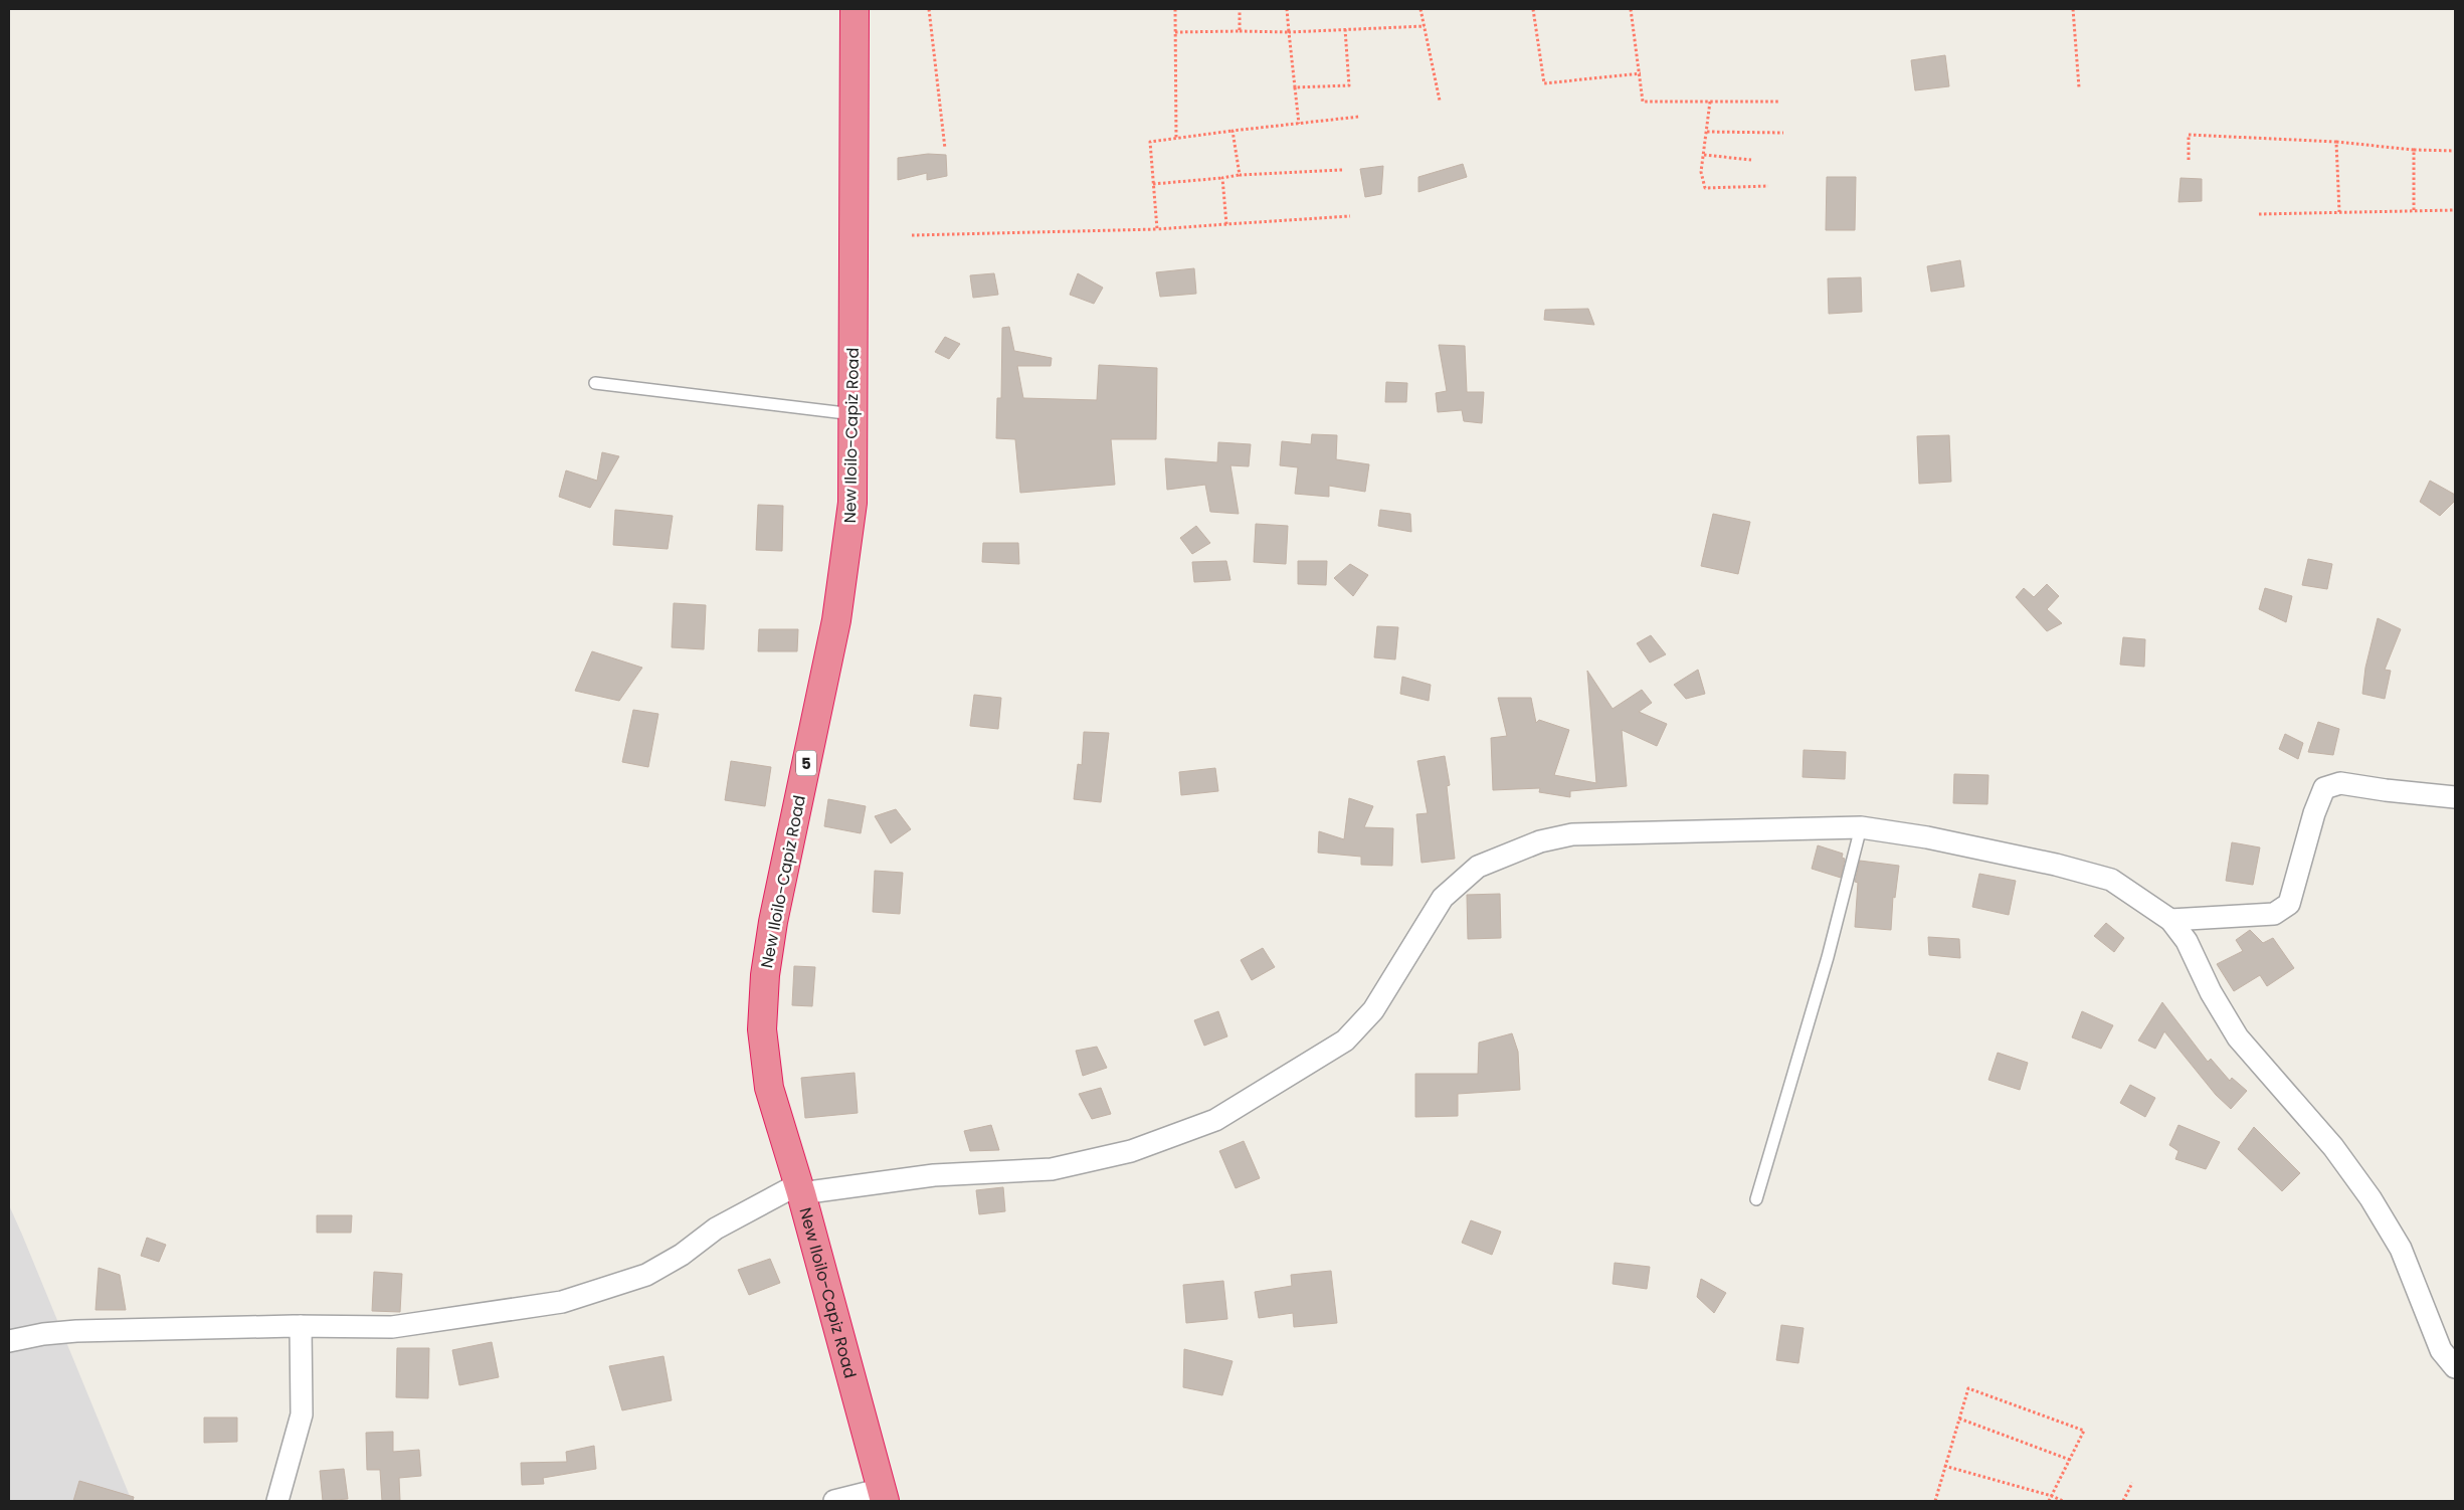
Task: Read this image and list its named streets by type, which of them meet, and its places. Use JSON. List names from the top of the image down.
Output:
{
  "streets": {
    "highway": ["New Iloilo-Capiz Road", "5"]
  }
}
